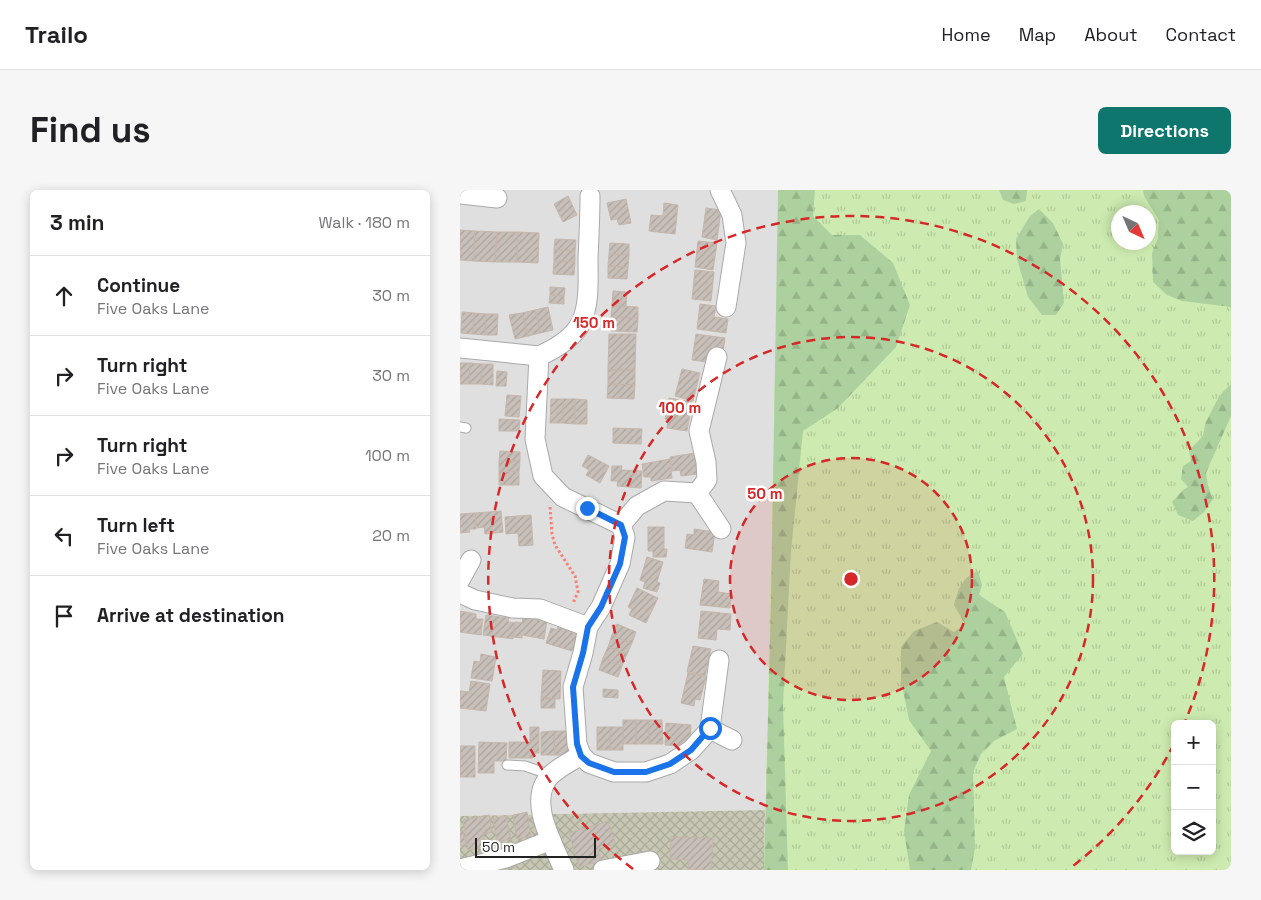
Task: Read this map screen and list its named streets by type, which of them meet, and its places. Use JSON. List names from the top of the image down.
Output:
{
  "scale_bar": "50 m",
  "north": "bottom right",
  "page": {
    "header": "Trailo",
    "nav": [
      "Home",
      "Map",
      "About",
      "Contact"
    ],
    "buttons": "Directions",
    "title": "Find us",
    "heading": ["3 min", "Walk · 180 m"],
    "list": [
      ["Continue", "Five Oaks Lane", "30 m"],
      ["Turn right", "Five Oaks Lane", "30 m"],
      ["Turn right", "Five Oaks Lane", "100 m"],
      ["Turn left", "Five Oaks Lane", "20 m"],
      "Arrive at destination"
    ],
    "map_buttons": ["+", "−"],
    "scale": "50 m"
  },
  "rings": ["150 m", "100 m", "50 m"]
}
